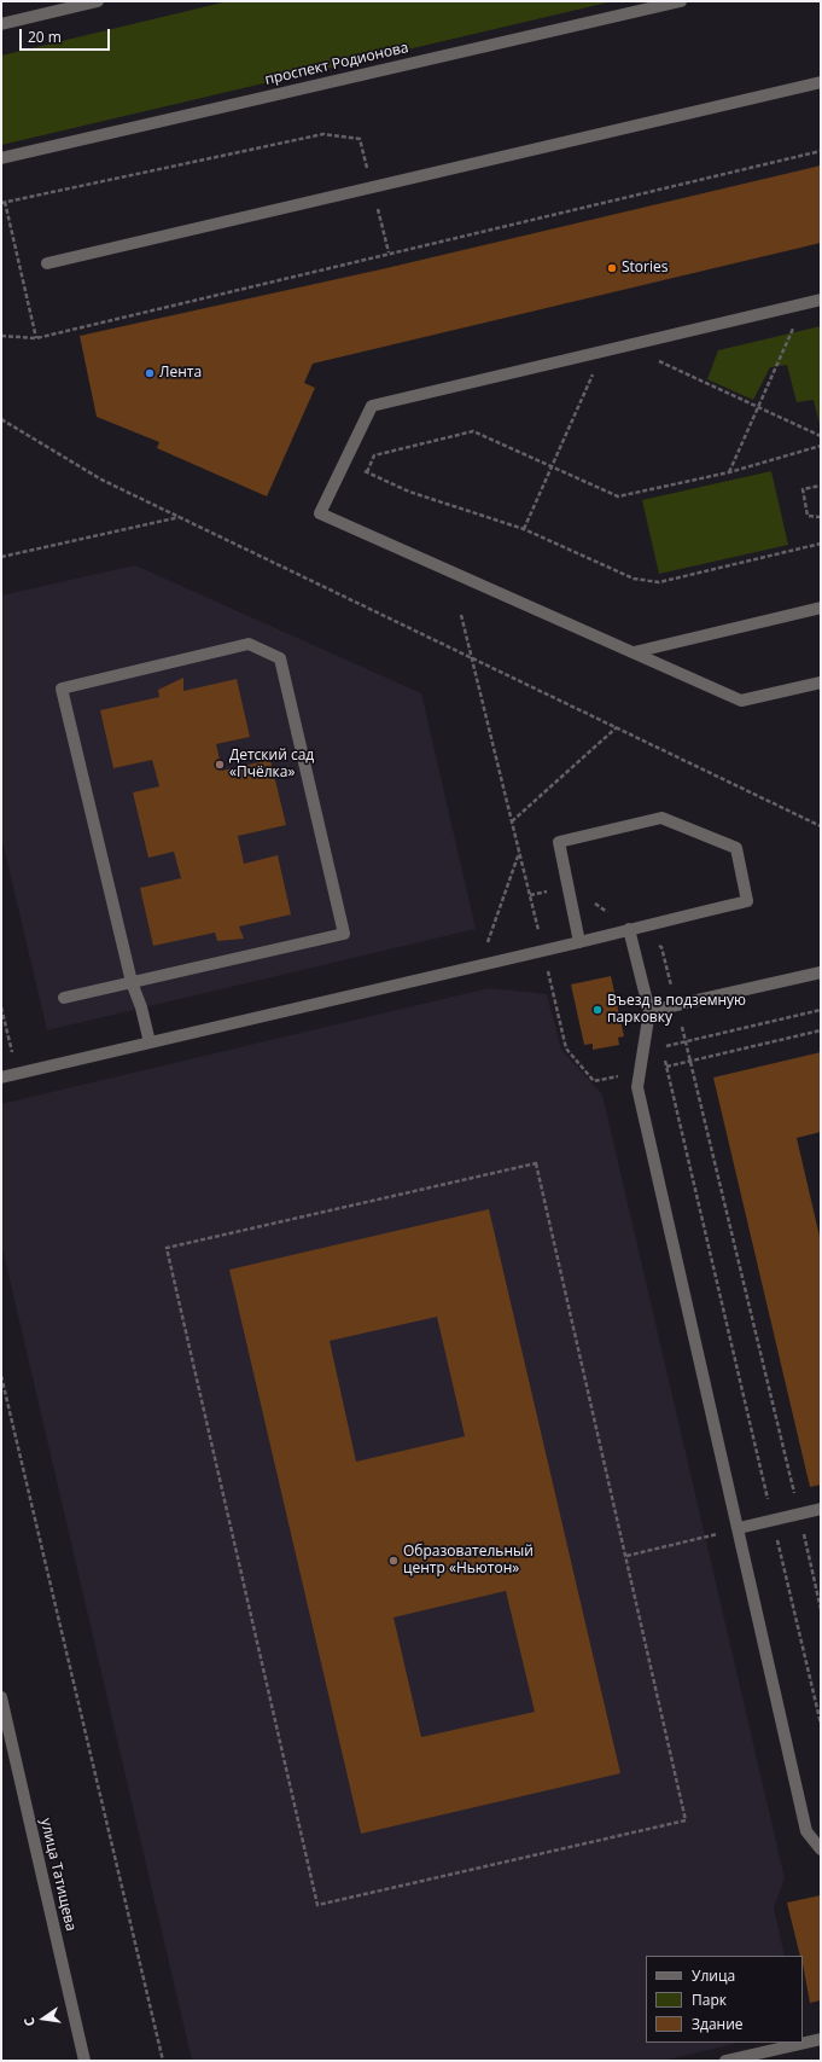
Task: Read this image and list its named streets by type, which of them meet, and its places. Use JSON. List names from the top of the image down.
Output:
{
  "streets": {
    "street": ["проспект Родионова", "улица Татищева"]
  },
  "places": [
    "Stories",
    "Лента",
    "Детский сад «Пчёлка»",
    "Въезд в подземную парковку",
    "Образовательный центр «Ньютон»"
  ],
  "legend": ["Улица", "Парк", "Здание"],
  "scale_bar": "20 m",
  "north": "left"
}
